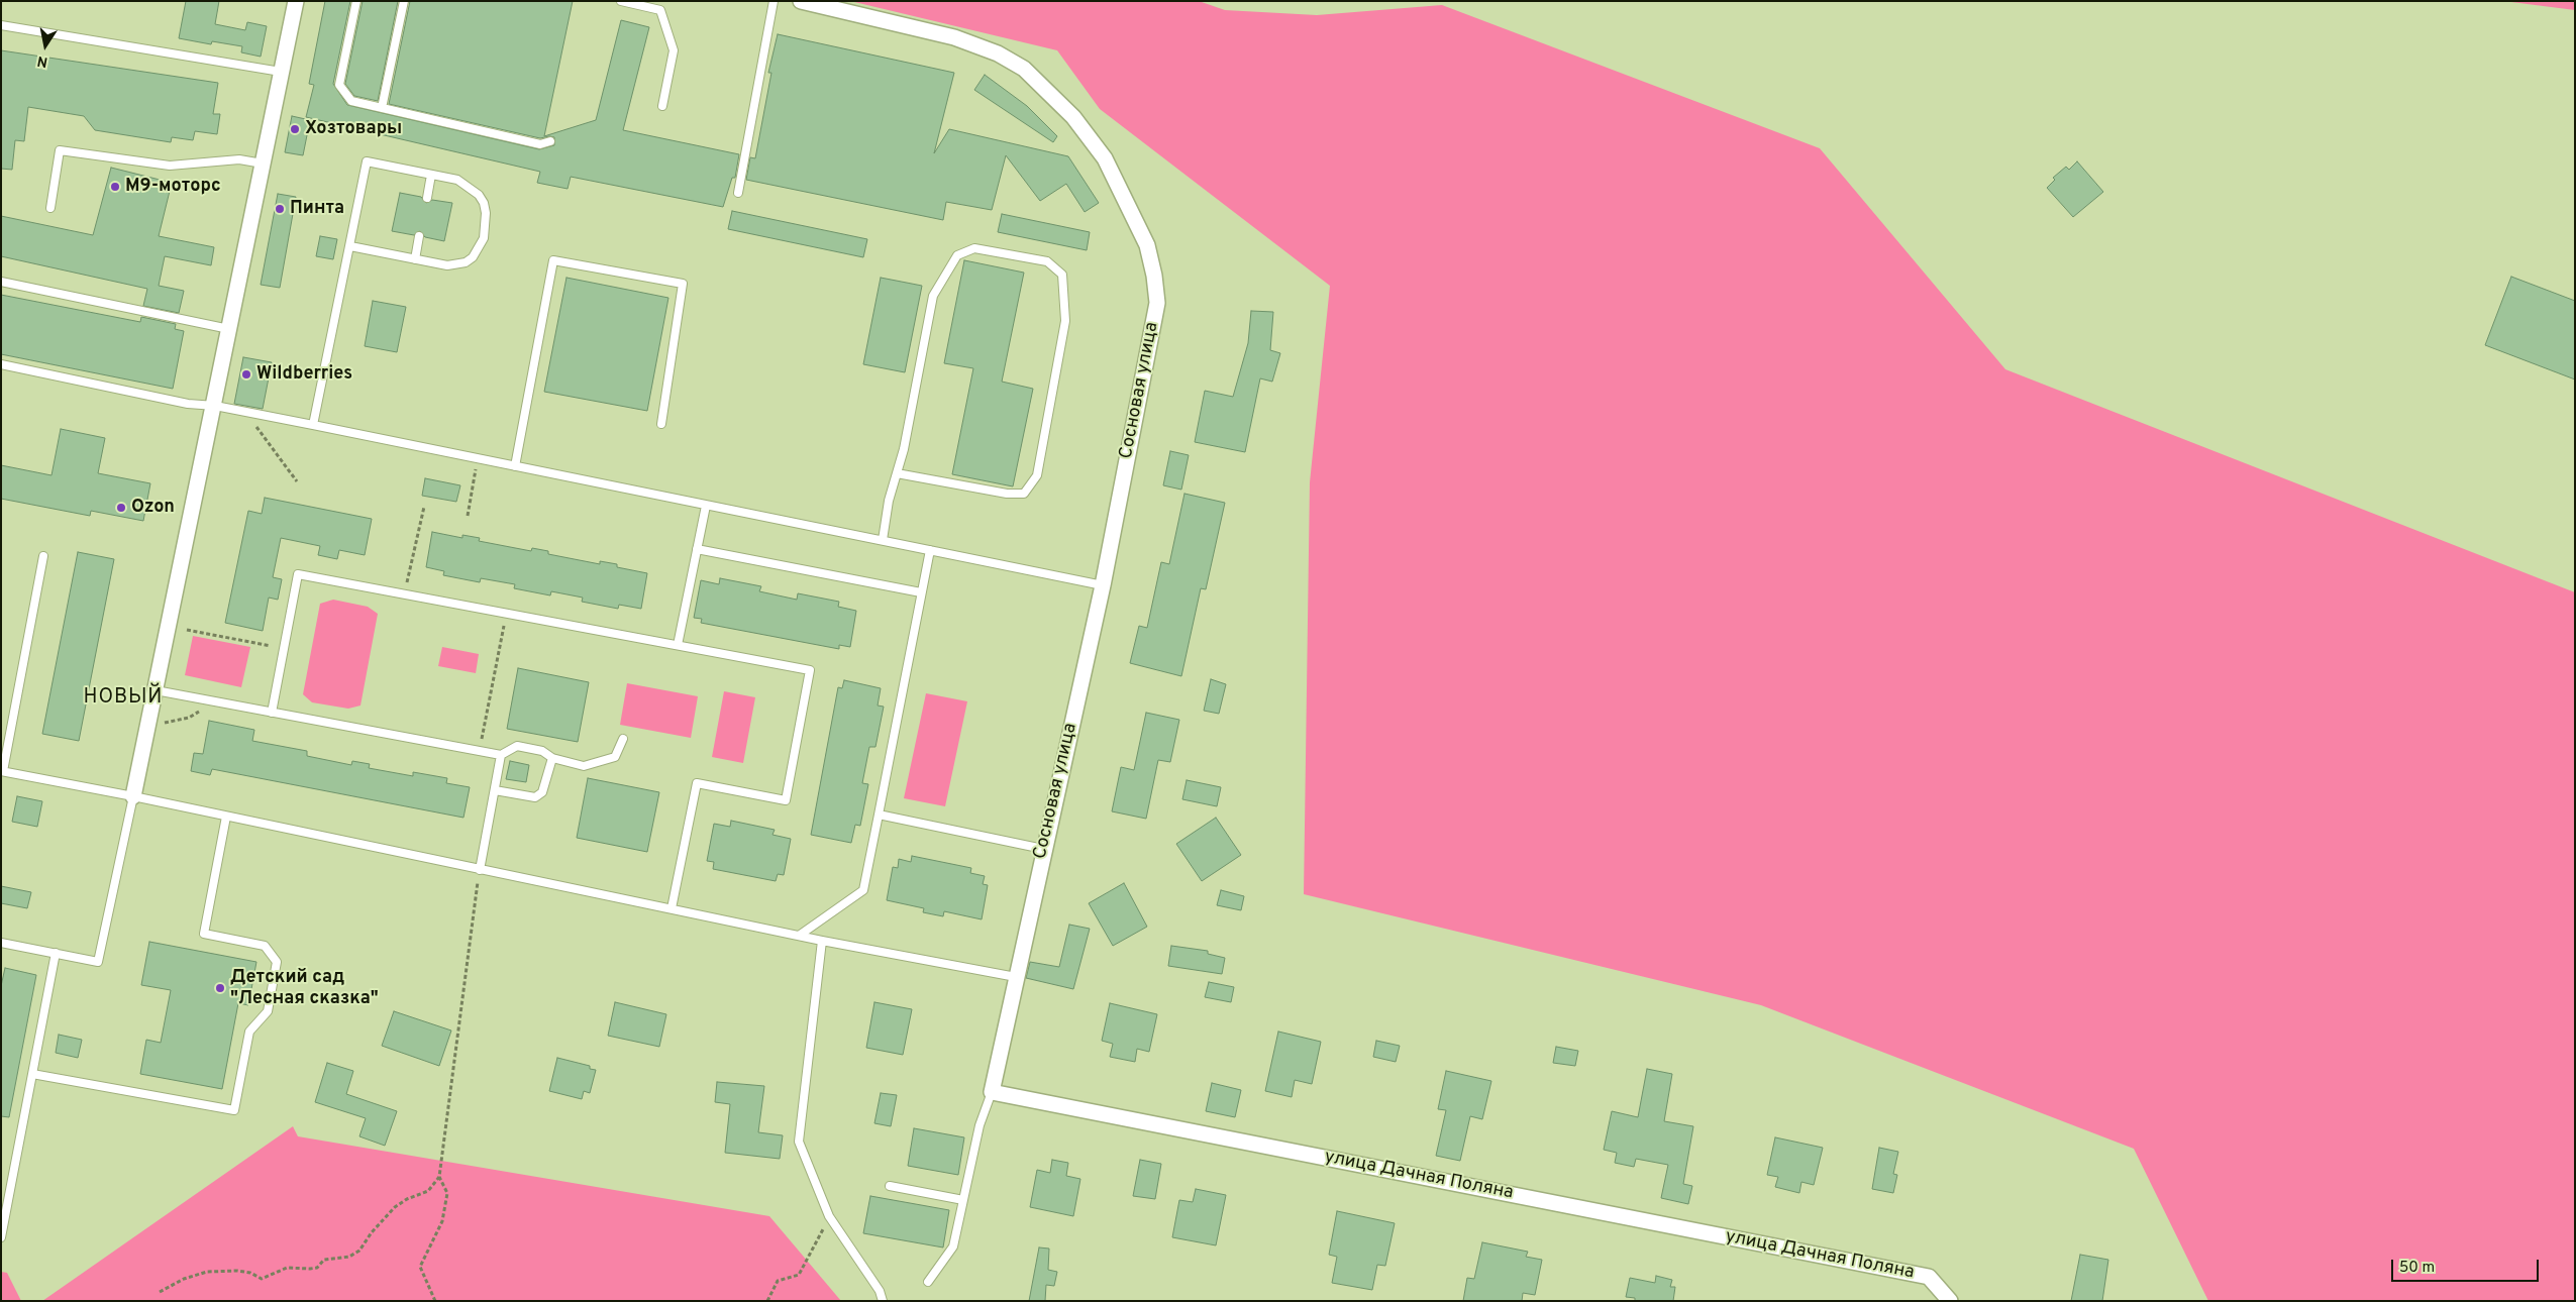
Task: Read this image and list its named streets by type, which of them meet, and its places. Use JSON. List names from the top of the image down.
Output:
{
  "streets": {
    "street": ["Сосновая улица", "улица Дачная Поляна"]
  },
  "districts": ["НОВЫЙ"],
  "places": [
    "Хозтовары",
    "М9-моторс",
    "Пинта",
    "Wildberries",
    "Ozon",
    "Детский сад \"Лесная сказка\""
  ],
  "scale_bar": "50 m",
  "north": "bottom"
}
